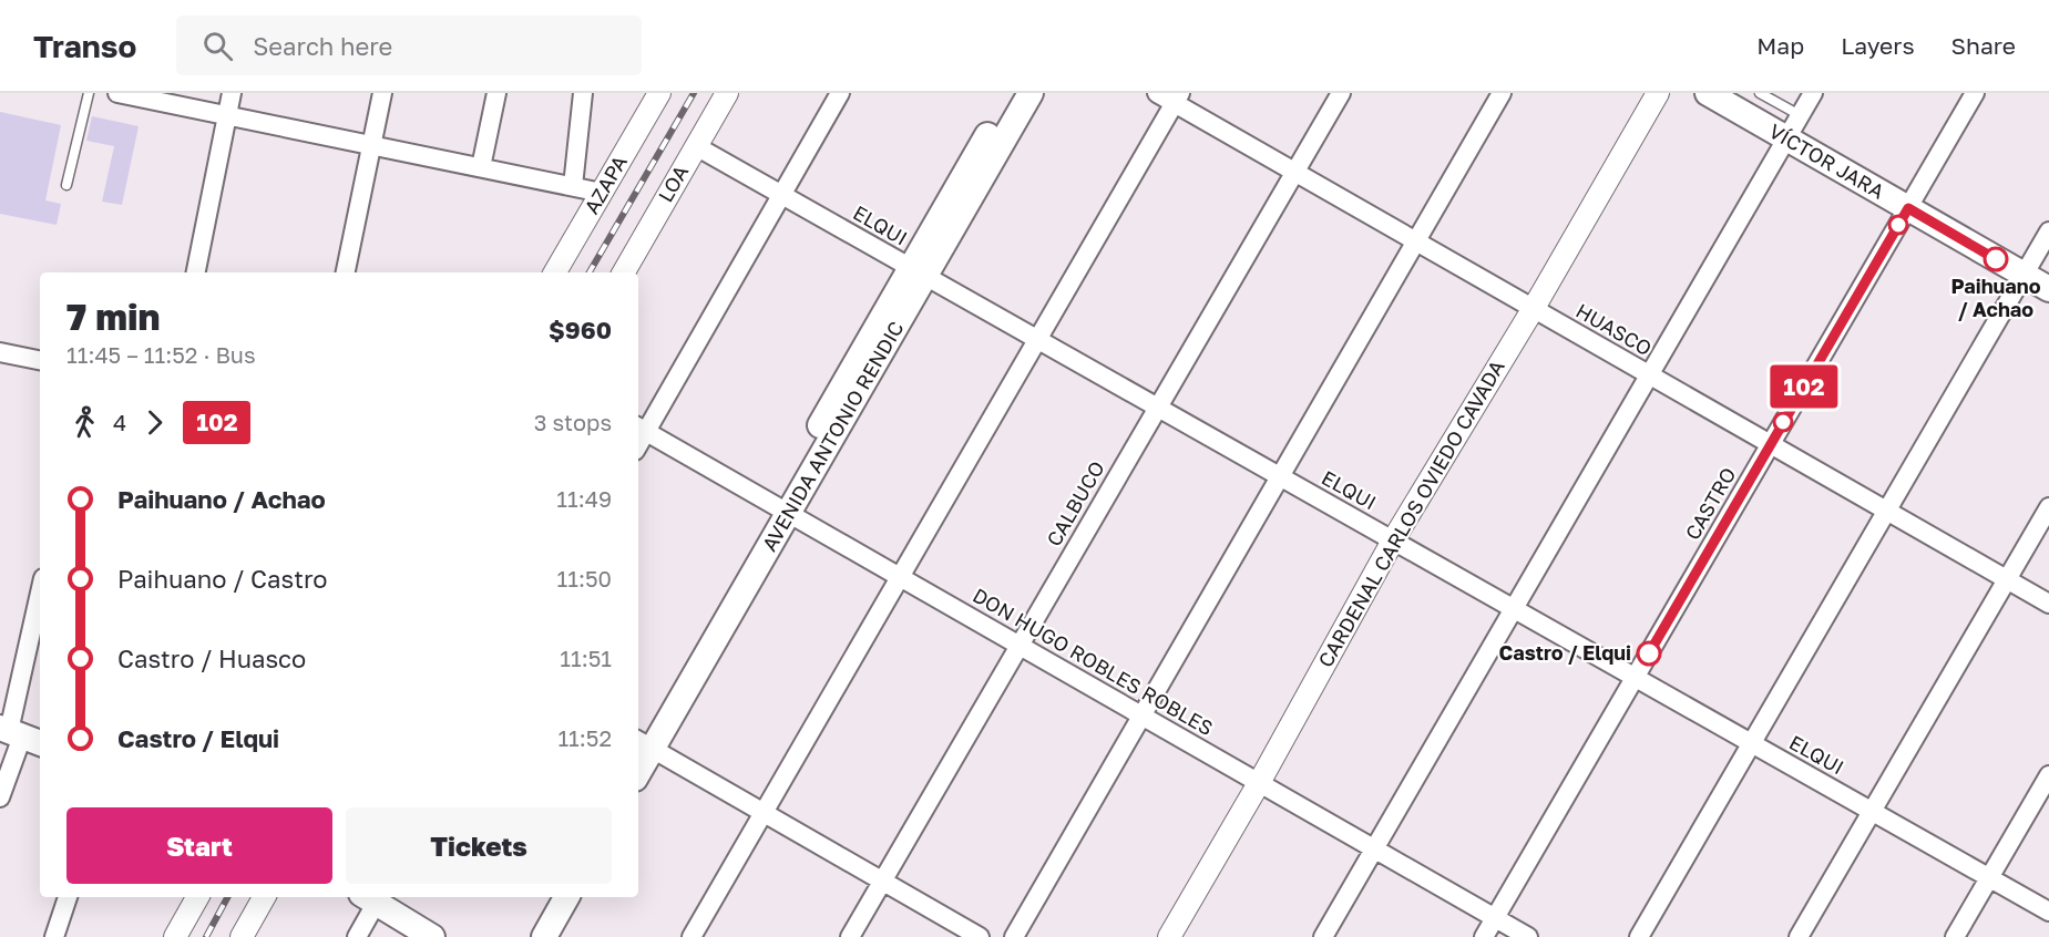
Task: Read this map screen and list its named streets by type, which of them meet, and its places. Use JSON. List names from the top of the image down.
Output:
{
  "streets": {
    "main road": ["VÍCTOR JARA", "AVENIDA ANTONIO RENDIC"],
    "street": [
      "LOA",
      "AZAPA",
      "ELQUI",
      "HUASCO",
      "CALBUCO",
      "CASTRO",
      "CARDENAL CARLOS OVIEDO CAVADA",
      "DON HUGO ROBLES ROBLES"
    ]
  },
  "crossings": [
    ["VÍCTOR JARA", "CASTRO"],
    ["LOA", "ELQUI"],
    ["ELQUI", "AVENIDA ANTONIO RENDIC"],
    ["ELQUI", "CALBUCO"],
    ["ELQUI", "CASTRO"],
    ["ELQUI", "CARDENAL CARLOS OVIEDO CAVADA"],
    ["HUASCO", "CALBUCO"],
    ["HUASCO", "CASTRO"],
    ["HUASCO", "CARDENAL CARLOS OVIEDO CAVADA"],
    ["AVENIDA ANTONIO RENDIC", "DON HUGO ROBLES ROBLES"],
    ["CALBUCO", "DON HUGO ROBLES ROBLES"],
    ["CASTRO", "DON HUGO ROBLES ROBLES"],
    ["CARDENAL CARLOS OVIEDO CAVADA", "DON HUGO ROBLES ROBLES"]
  ],
  "places": ["Paihuano / Achao", "Castro / Elqui"],
  "lines": ["bus line 102"],
  "page": {
    "header": "Transo",
    "search": "Search here",
    "nav": ["Map", "Layers", "Share"],
    "on_map": "102",
    "heading": ["7 min", "11:45 – 11:52 · Bus", "$960"],
    "legs": ["4", "102", "3 stops"],
    "list": [
      {
        "name": "Paihuano / Achao",
        "value": "11:49"
      },
      {
        "name": "Paihuano / Castro",
        "value": "11:50"
      },
      {
        "name": "Castro / Huasco",
        "value": "11:51"
      },
      {
        "name": "Castro / Elqui",
        "value": "11:52"
      }
    ],
    "buttons": ["Start", "Tickets"]
  }
}
